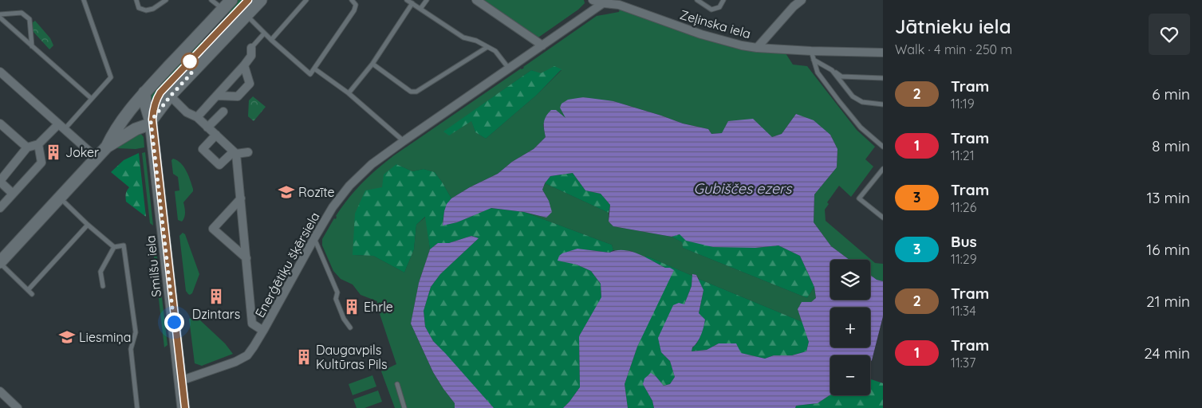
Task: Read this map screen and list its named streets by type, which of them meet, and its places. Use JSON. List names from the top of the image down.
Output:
{
  "streets": {
    "street": ["Zeļinska iela", "Enerģētiķu šķērsiela", "Smilšu iela"]
  },
  "crossings": [
    ["Zeļinska iela", "Enerģētiķu šķērsiela"],
    ["Enerģētiķu šķērsiela", "Smilšu iela"]
  ],
  "water": ["Gubiščes ezers"],
  "places": {
    "building": [
      "Joker",
      "Dzintars",
      "Ehrle",
      "Daugavpils Kultūras Pils"
    ],
    "school or university": ["Rozīte", "Liesmiņa"]
  },
  "lines": ["tram line 2"],
  "page": {
    "heading": ["Jātnieku iela", "Walk · 4 min · 250 m"],
    "list": [
      {
        "mark": "2",
        "name": "Tram",
        "note": "11:19",
        "value": "6 min"
      },
      {
        "mark": "1",
        "name": "Tram",
        "note": "11:21",
        "value": "8 min"
      },
      {
        "mark": "3",
        "name": "Tram",
        "note": "11:26",
        "value": "13 min"
      },
      {
        "mark": "3",
        "name": "Bus",
        "note": "11:29",
        "value": "16 min"
      },
      {
        "mark": "2",
        "name": "Tram",
        "note": "11:34",
        "value": "21 min"
      },
      {
        "mark": "1",
        "name": "Tram",
        "note": "11:37",
        "value": "24 min"
      }
    ],
    "map_buttons": ["+", "−"]
  }
}
